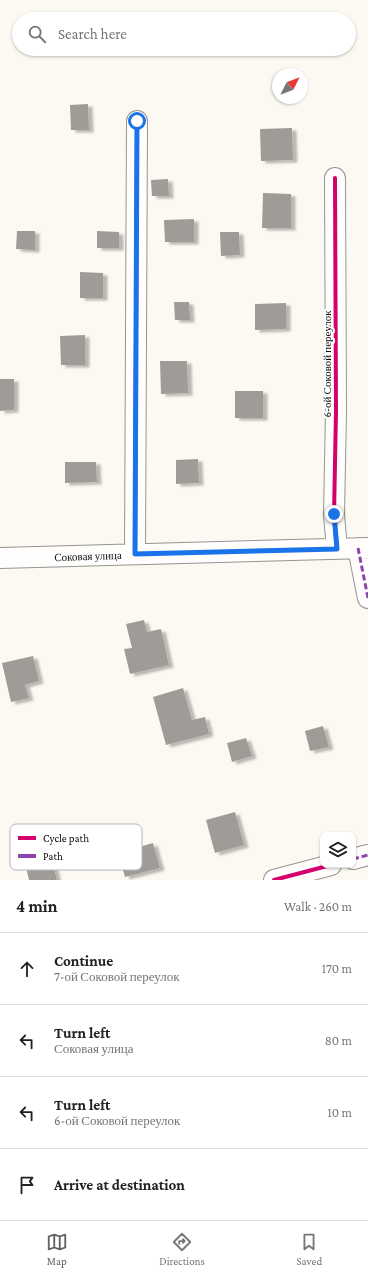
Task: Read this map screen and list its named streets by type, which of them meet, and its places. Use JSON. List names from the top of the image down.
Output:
{
  "streets": {
    "street": ["6-ой Соковой переулок", "Соковая улица"]
  },
  "crossings": [
    ["6-ой Соковой переулок", "Соковая улица"]
  ],
  "legend": ["Cycle path", "Path"],
  "north": "top right",
  "page": {
    "search": "Search here",
    "heading": ["4 min", "Walk · 260 m"],
    "list": [
      ["Continue", "7-ой Соковой переулок", "170 m"],
      ["Turn left", "Соковая улица", "80 m"],
      ["Turn left", "6-ой Соковой переулок", "10 m"],
      "Arrive at destination"
    ],
    "nav": ["Map", "Directions", "Saved"]
  }
}
